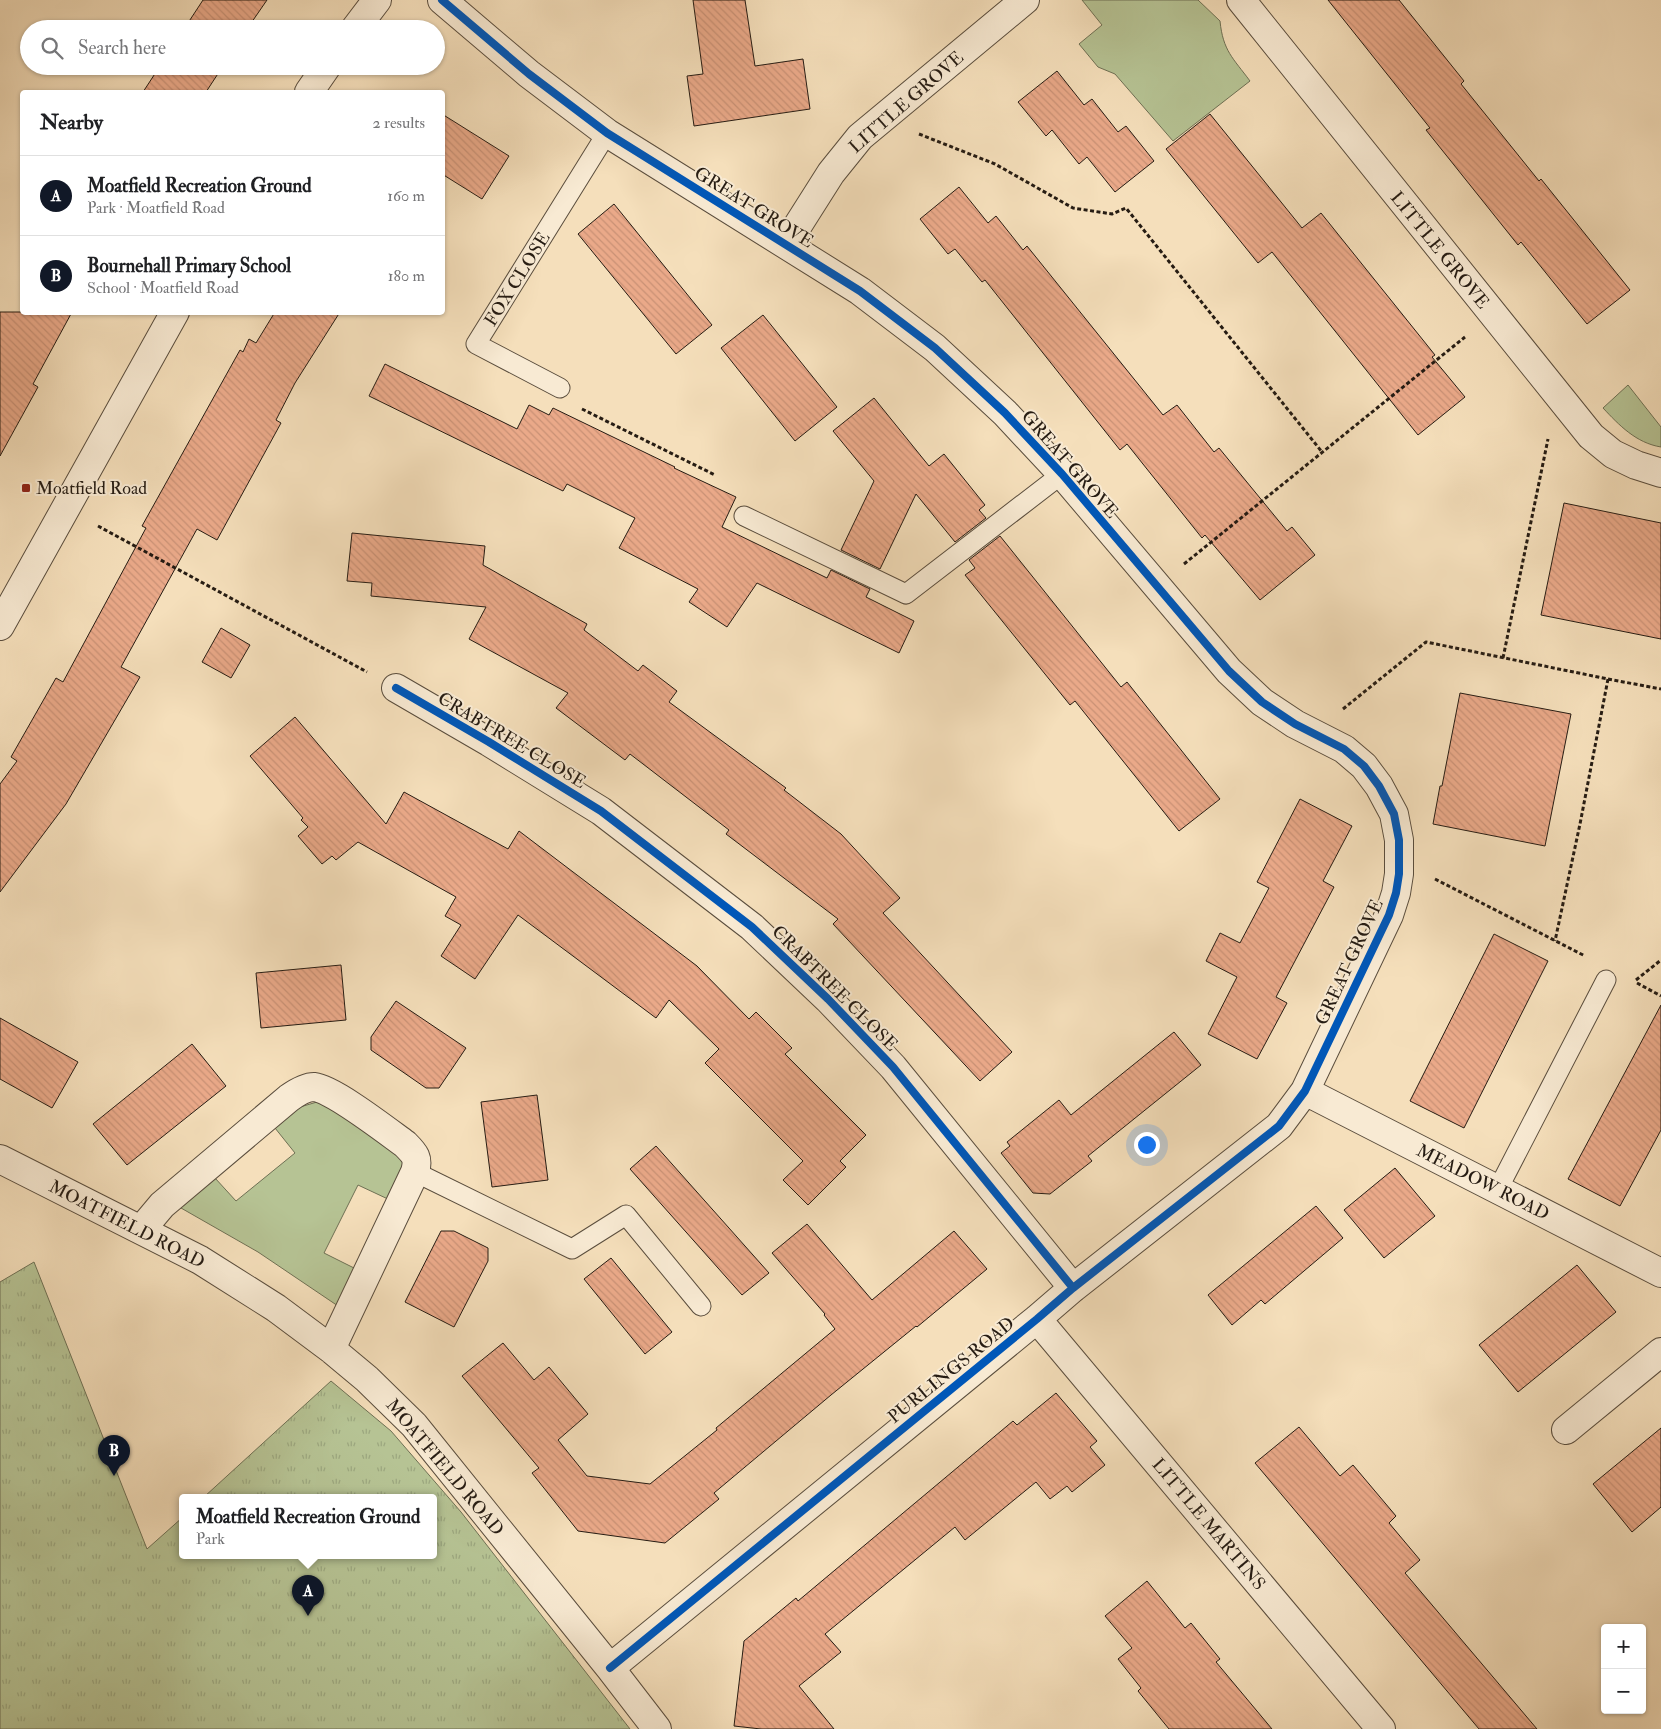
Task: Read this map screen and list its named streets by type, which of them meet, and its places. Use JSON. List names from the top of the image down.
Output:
{
  "streets": {
    "street": [
      "LITTLE GROVE",
      "GREAT GROVE",
      "CRABTREE CLOSE",
      "MEADOW ROAD",
      "MOATFIELD ROAD",
      "PURLINGS ROAD",
      "LITTLE MARTINS"
    ],
    "lane": ["FOX CLOSE"]
  },
  "crossings": [
    ["LITTLE GROVE", "GREAT GROVE"],
    ["GREAT GROVE", "FOX CLOSE"],
    ["GREAT GROVE", "MEADOW ROAD"],
    ["GREAT GROVE", "PURLINGS ROAD"],
    ["CRABTREE CLOSE", "PURLINGS ROAD"],
    ["MEADOW ROAD", "PURLINGS ROAD"],
    ["MOATFIELD ROAD", "PURLINGS ROAD"],
    ["PURLINGS ROAD", "LITTLE MARTINS"]
  ],
  "places": {
    "transit": ["Moatfield Road"]
  },
  "page": {
    "search": "Search here",
    "heading": ["Nearby", "2 results"],
    "list": [
      {
        "mark": "A",
        "name": "Moatfield Recreation Ground",
        "note": "Park · Moatfield Road",
        "value": "160 m"
      },
      {
        "mark": "B",
        "name": "Bournehall Primary School",
        "note": "School · Moatfield Road",
        "value": "180 m"
      }
    ],
    "pins": ["B", "A"],
    "popup": ["Moatfield Recreation Ground", "Park"],
    "map_buttons": ["+", "−"]
  }
}
